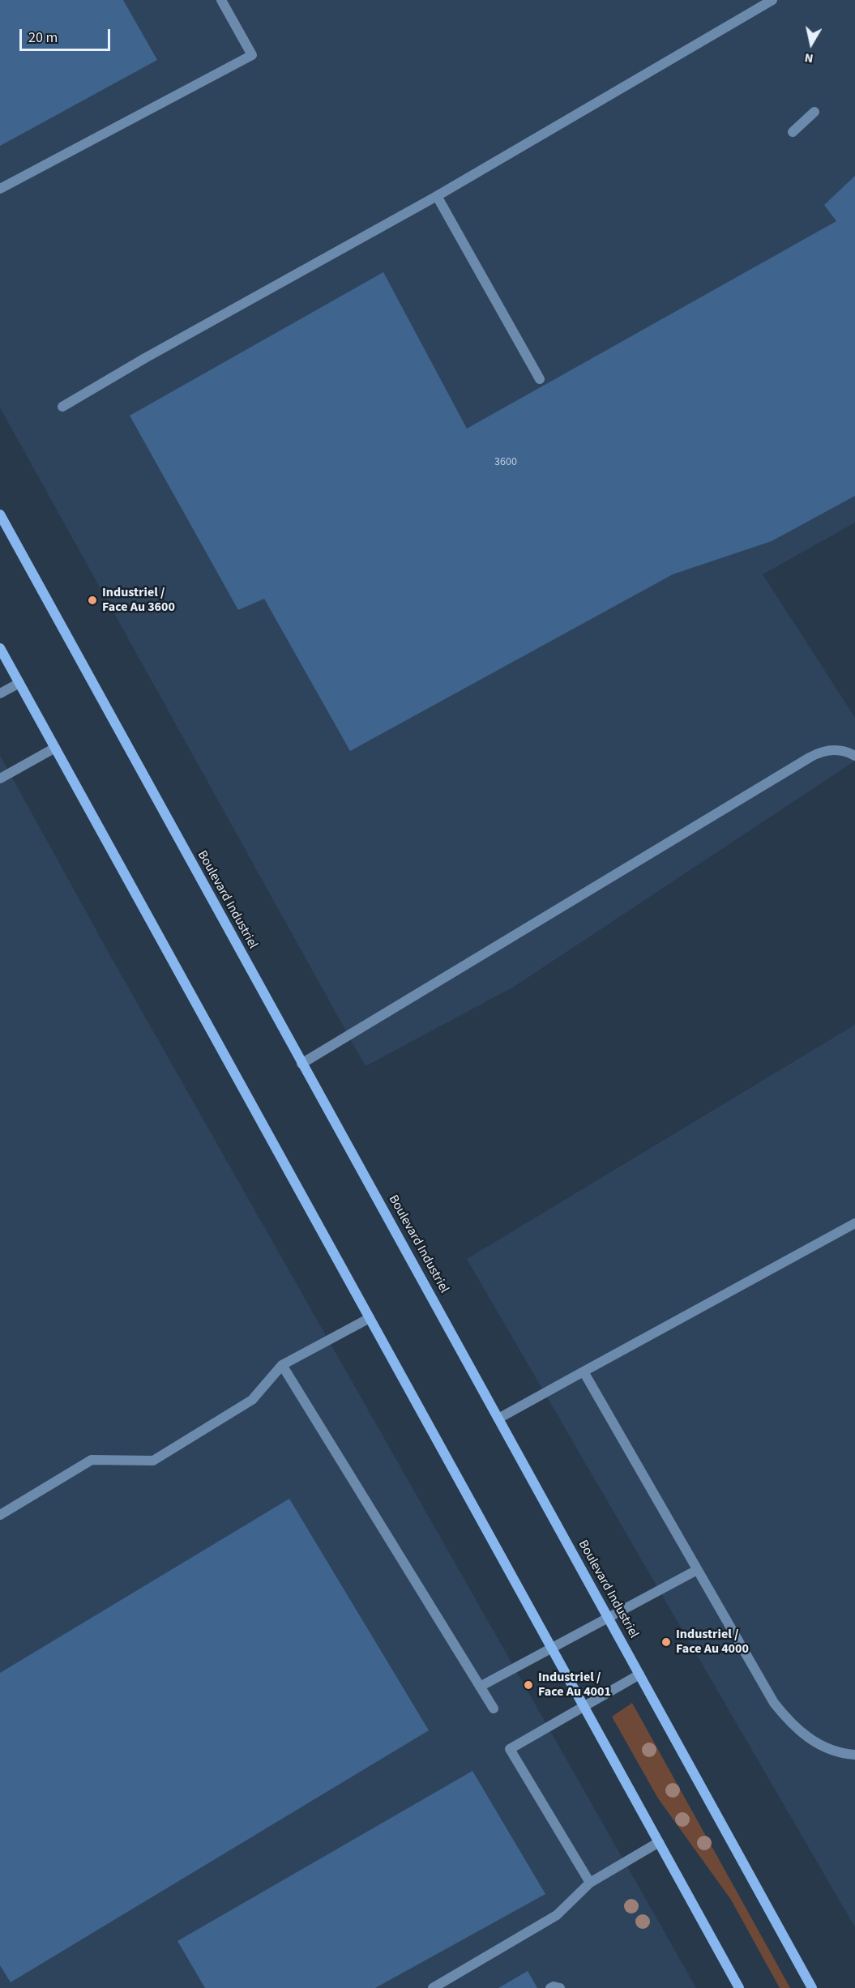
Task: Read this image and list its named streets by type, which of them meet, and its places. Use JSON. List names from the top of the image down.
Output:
{
  "streets": {
    "street": ["Boulevard Industriel"]
  },
  "places": ["Industriel / Face Au 3600", "Industriel / Face Au 4000", "Industriel / Face Au 4001"],
  "house_numbers": ["3600"],
  "scale_bar": "20 m",
  "north": "bottom"
}
